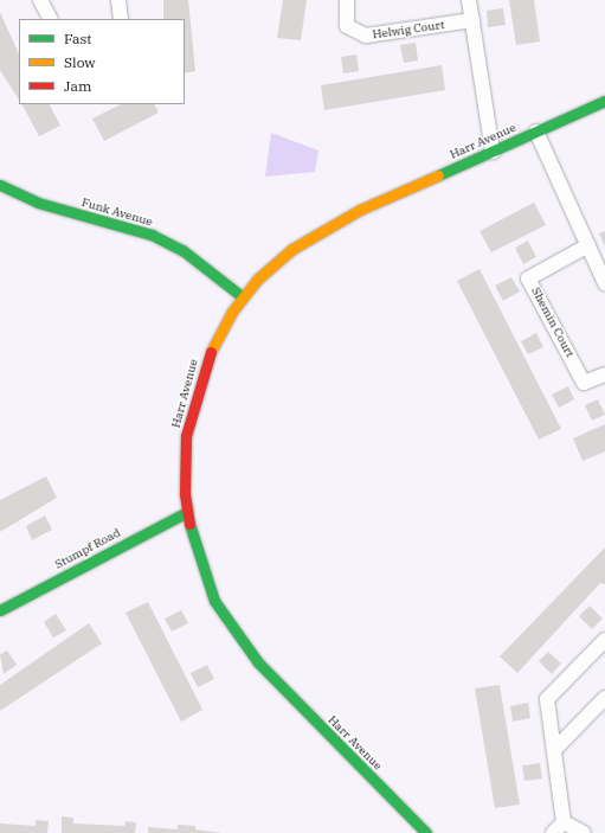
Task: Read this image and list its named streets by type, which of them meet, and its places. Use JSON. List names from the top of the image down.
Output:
{
  "streets": {
    "street": [
      "Helwig Court",
      "Harr Avenue",
      "Funk Avenue",
      "Shemin Court",
      "Stumpf Road"
    ]
  },
  "crossings": [
    ["Harr Avenue", "Funk Avenue"],
    ["Harr Avenue", "Stumpf Road"]
  ],
  "legend": ["Fast", "Slow", "Jam"]
}
